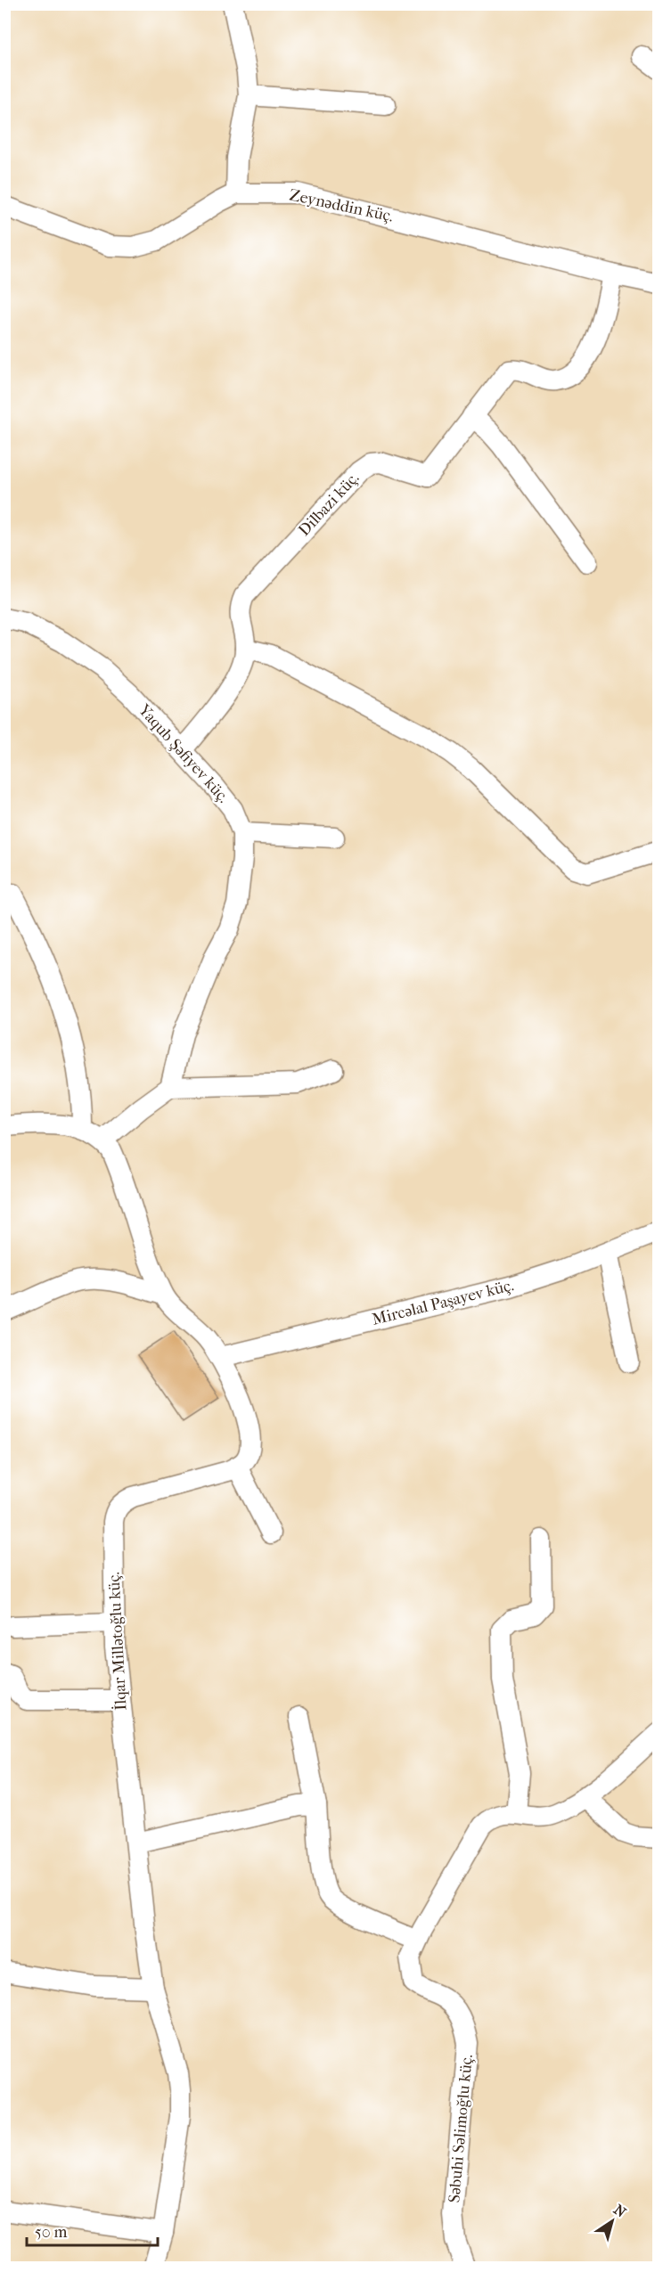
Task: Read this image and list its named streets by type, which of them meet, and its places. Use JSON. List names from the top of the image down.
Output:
{
  "streets": {
    "street": [
      "Zeynəddin küç.",
      "Dilbazi küç.",
      "Yaqub Şəfiyev küç.",
      "Mircəlal Paşayev küç.",
      "İlqar Millətoğlu küç.",
      "Səbuhi Səlimoğlu küç."
    ]
  },
  "crossings": [
    ["Zeynəddin küç.", "Dilbazi küç."],
    ["Dilbazi küç.", "Yaqub Şəfiyev küç."]
  ],
  "scale_bar": "50 m",
  "north": "top right"
}
